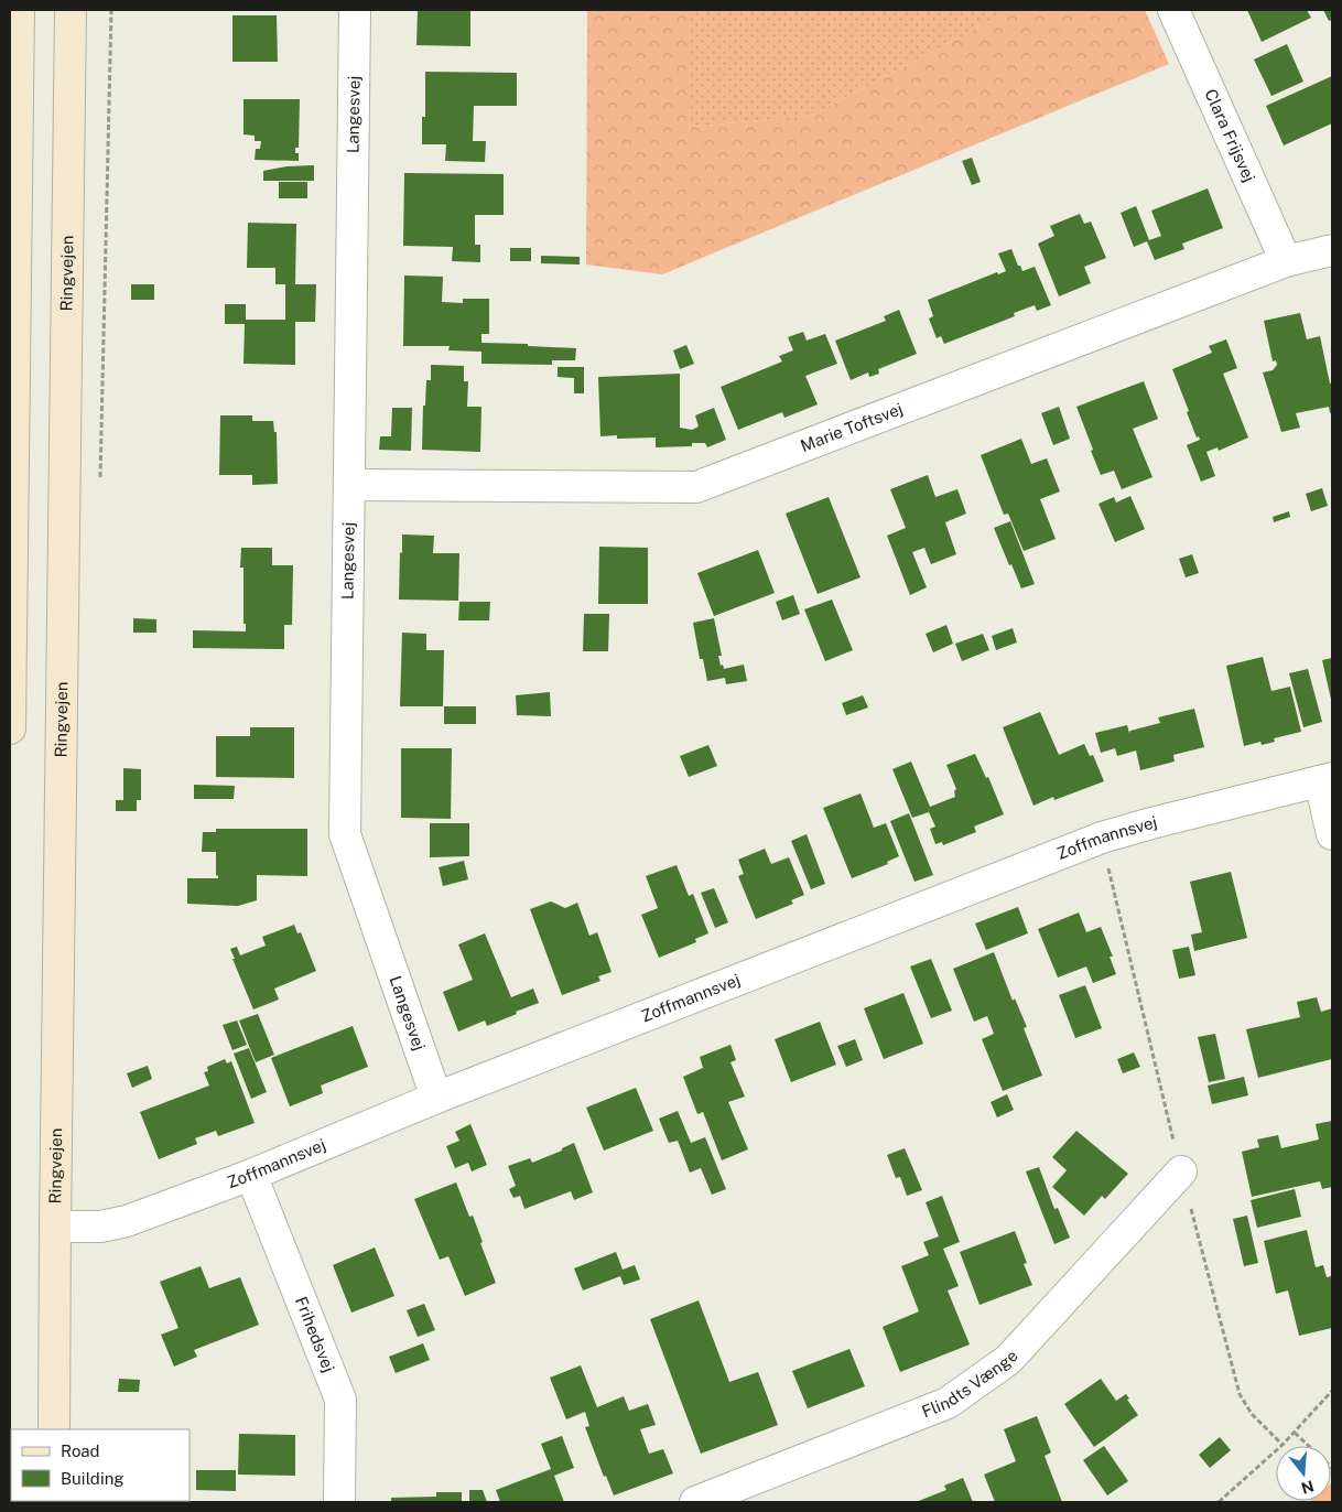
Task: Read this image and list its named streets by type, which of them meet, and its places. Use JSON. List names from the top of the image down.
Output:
{
  "streets": {
    "main road": ["Ringvejen"],
    "street": [
      "Langesvej",
      "Clara Frijsvej",
      "Marie Toftsvej",
      "Zoffmannsvej",
      "Frihedsvej",
      "Flindts Vænge"
    ]
  },
  "crossings": [
    ["Langesvej", "Marie Toftsvej"],
    ["Langesvej", "Zoffmannsvej"],
    ["Clara Frijsvej", "Marie Toftsvej"],
    ["Ringvejen", "Zoffmannsvej"],
    ["Zoffmannsvej", "Frihedsvej"]
  ],
  "legend": ["Road", "Building"],
  "north": "bottom"
}
